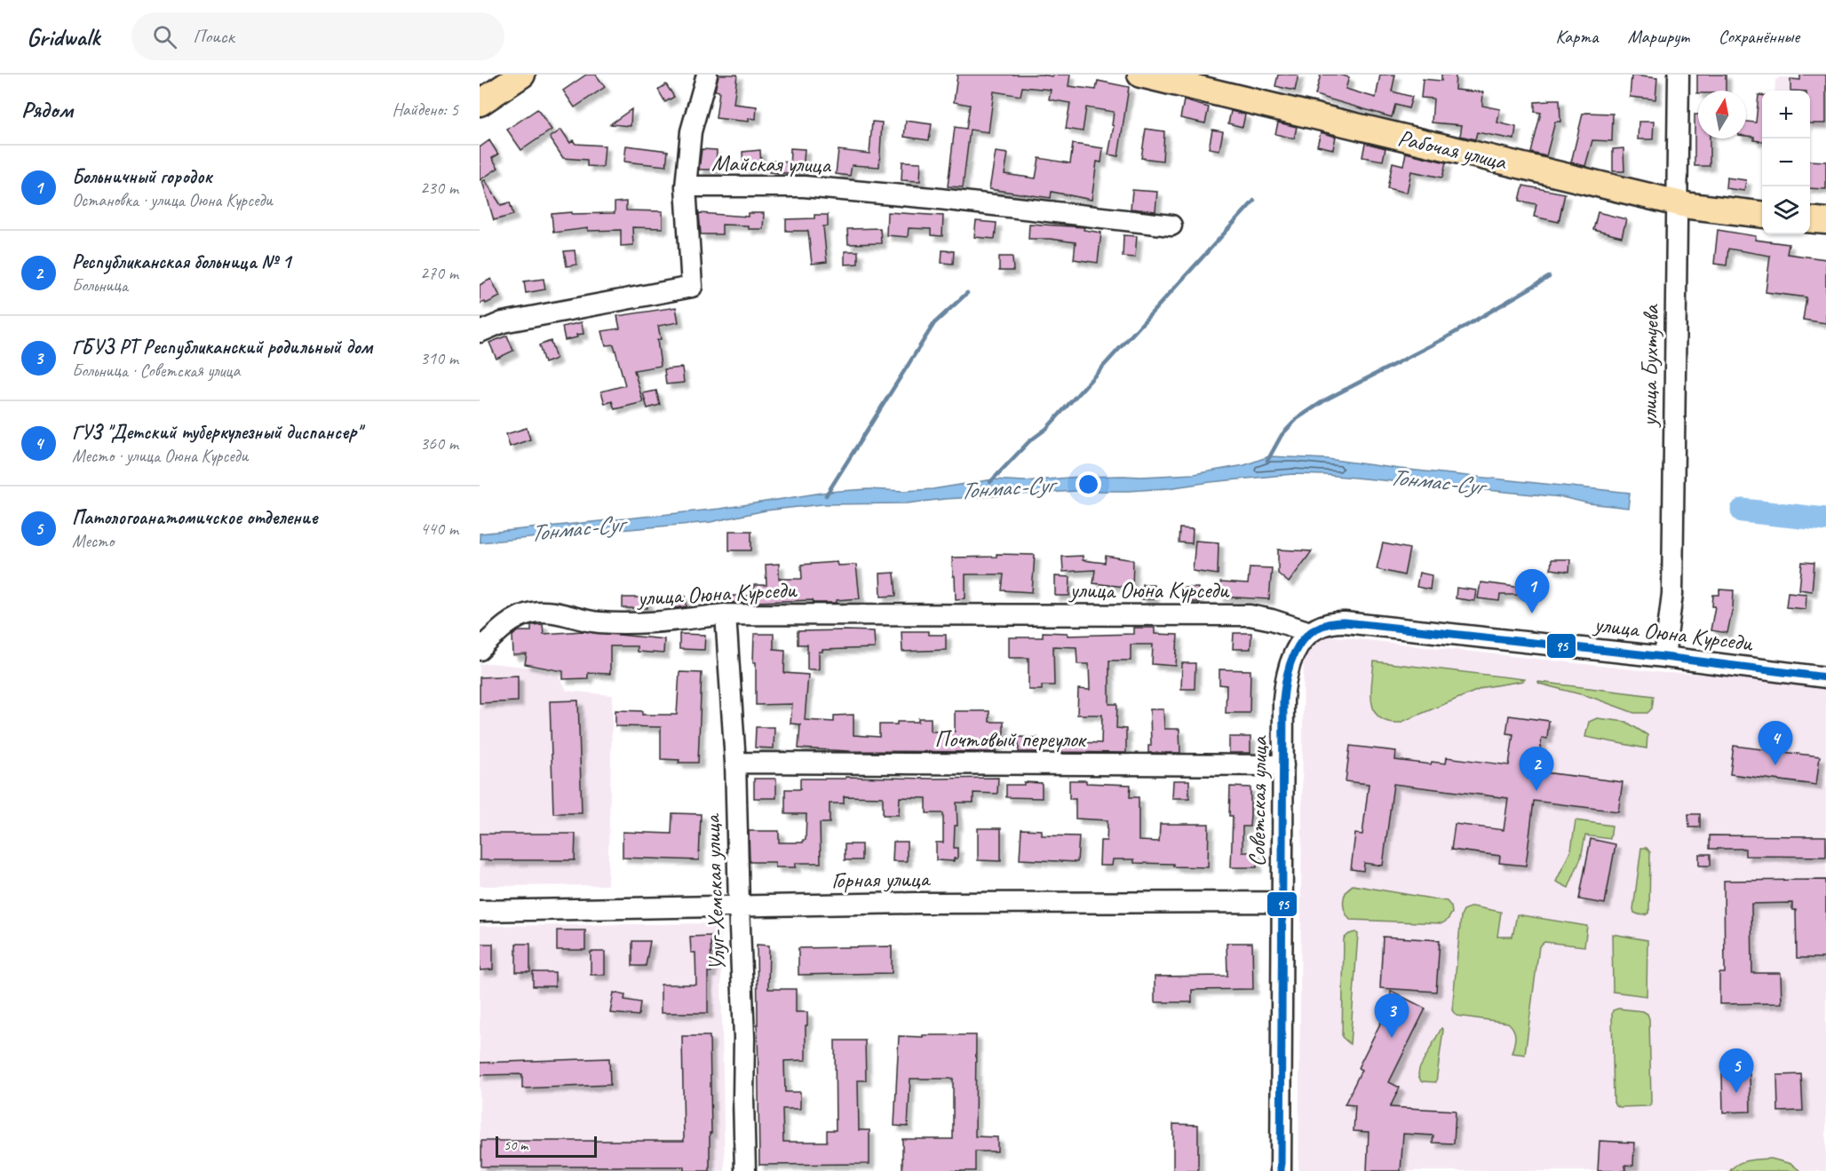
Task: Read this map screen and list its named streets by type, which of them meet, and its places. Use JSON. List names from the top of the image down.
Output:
{
  "streets": {
    "main road": ["Рабочая улица"],
    "street": [
      "Майская улица",
      "улица Бухтуева",
      "улица Оюна Курседи",
      "Почтовый переулок",
      "Советская улица",
      "Горная улица",
      "Улуг-Хемская улица"
    ]
  },
  "crossings": [
    ["Рабочая улица", "улица Бухтуева"],
    ["улица Бухтуева", "улица Оюна Курседи"],
    ["улица Оюна Курседи", "Советская улица"],
    ["улица Оюна Курседи", "Улуг-Хемская улица"],
    ["Почтовый переулок", "Советская улица"],
    ["Почтовый переулок", "Улуг-Хемская улица"],
    ["Советская улица", "Горная улица"],
    ["Горная улица", "Улуг-Хемская улица"]
  ],
  "water": ["Тонмас-Суг"],
  "lines": ["transit line 95"],
  "scale_bar": "50 m",
  "north": "top",
  "page": {
    "header": "Gridwalk",
    "search": "Поиск",
    "nav": ["Карта", "Маршрут", "Сохранённые"],
    "heading": ["Рядом", "Найдено: 5"],
    "map_buttons": ["+", "−"],
    "list": [
      {
        "mark": "1",
        "name": "Больничный городок",
        "note": "Остановка · улица Оюна Курседи",
        "value": "230 m"
      },
      {
        "mark": "2",
        "name": "Республиканская больница № 1",
        "note": "Больница",
        "value": "270 m"
      },
      {
        "mark": "3",
        "name": "ГБУЗ РТ Республиканский родильный дом",
        "note": "Больница · Советская улица",
        "value": "310 m"
      },
      {
        "mark": "4",
        "name": "ГУЗ \"Детский туберкулезный диспансер\"",
        "note": "Место · улица Оюна Курседи",
        "value": "360 m"
      },
      {
        "mark": "5",
        "name": "Патологоанатомичское отделение",
        "note": "Место",
        "value": "440 m"
      }
    ],
    "pins": [
      "1",
      "4",
      "2",
      "3",
      "5"
    ],
    "scale": "50 m"
  }
}
